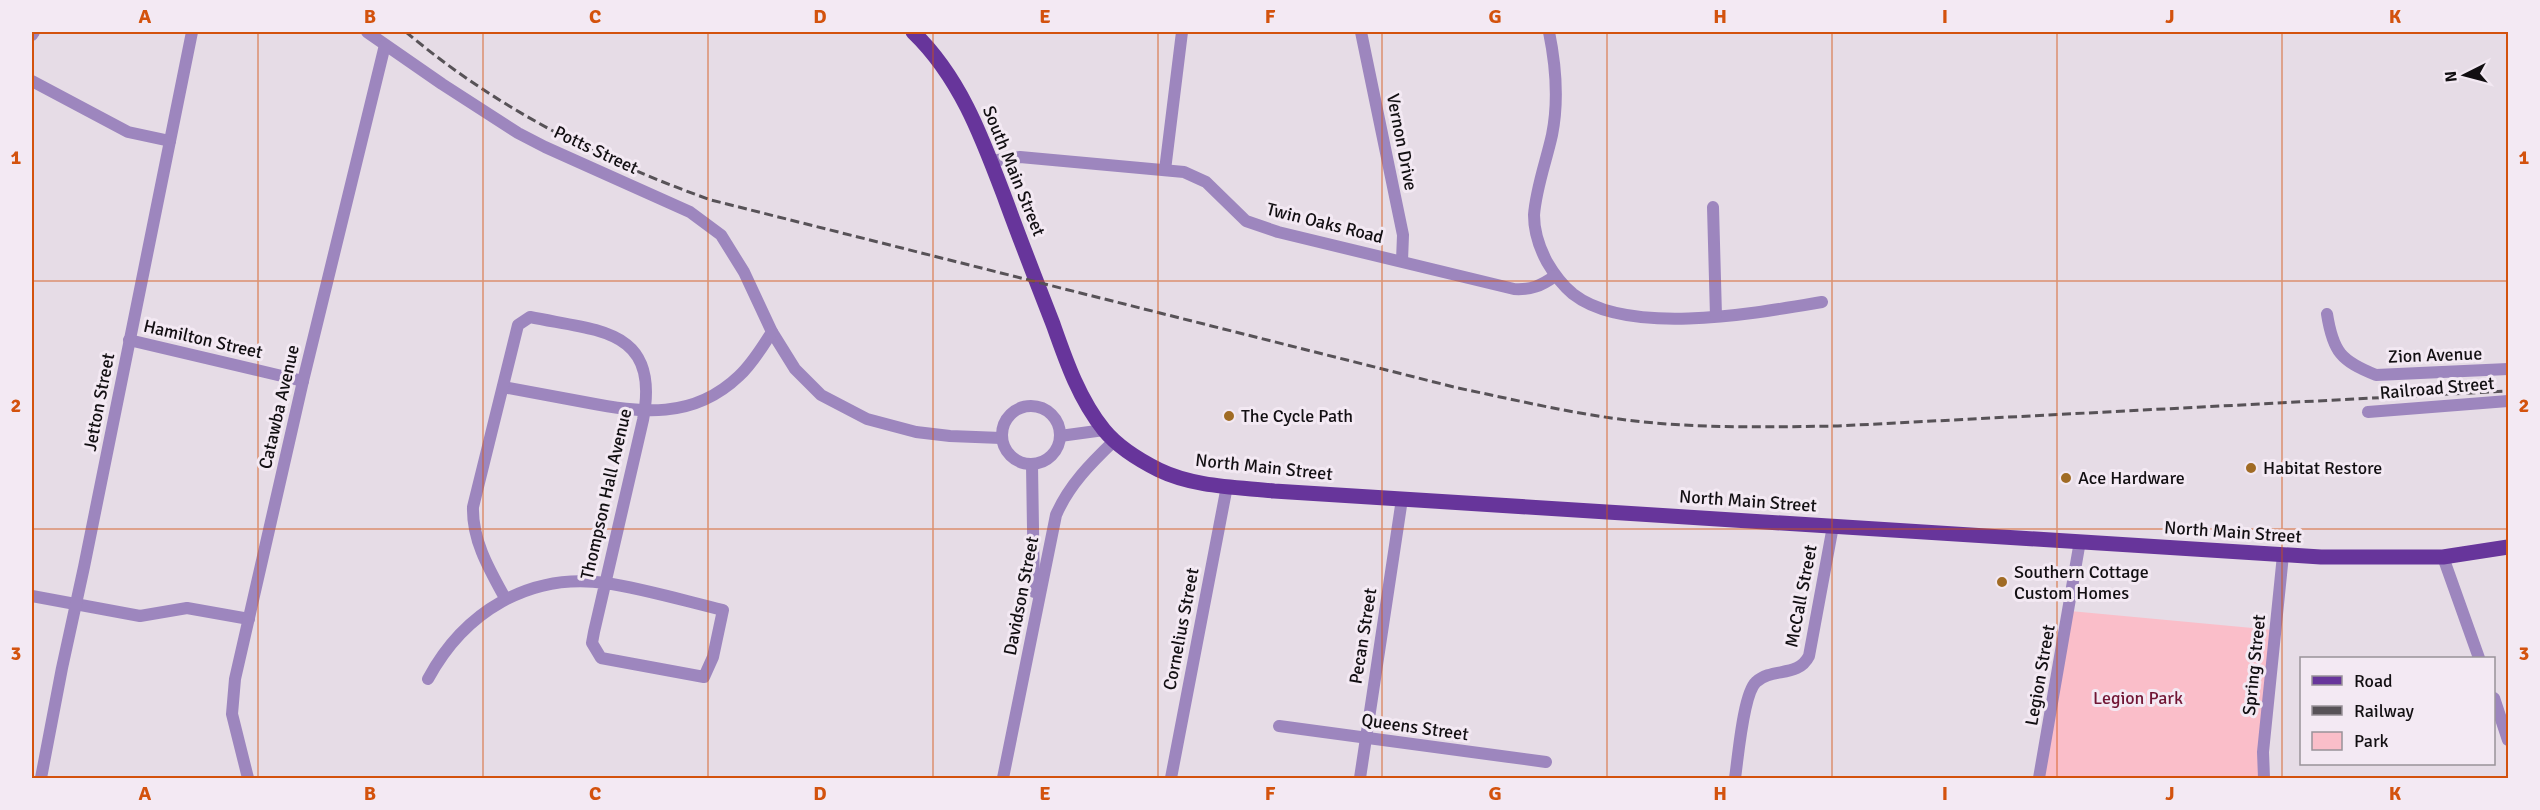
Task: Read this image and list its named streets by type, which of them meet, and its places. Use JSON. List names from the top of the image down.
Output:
{
  "streets": {
    "main road": ["South Main Street", "North Main Street"],
    "street": [
      "Vernon Drive",
      "Potts Street",
      "Twin Oaks Road",
      "Hamilton Street",
      "Zion Avenue",
      "Railroad Street",
      "Jetton Street",
      "Catawba Avenue",
      "Thompson Hall Avenue",
      "Davidson Street",
      "McCall Street",
      "Cornelius Street",
      "Pecan Street",
      "Spring Street",
      "Legion Street",
      "Queens Street"
    ]
  },
  "crossings": [
    ["Vernon Drive", "Twin Oaks Road"],
    ["Potts Street", "Catawba Avenue"],
    ["South Main Street", "Twin Oaks Road"],
    ["South Main Street", "North Main Street"],
    ["Hamilton Street", "Jetton Street"],
    ["Hamilton Street", "Catawba Avenue"],
    ["North Main Street", "Davidson Street"],
    ["North Main Street", "McCall Street"],
    ["North Main Street", "Cornelius Street"],
    ["North Main Street", "Pecan Street"],
    ["North Main Street", "Spring Street"],
    ["North Main Street", "Legion Street"],
    ["Pecan Street", "Queens Street"]
  ],
  "parks": ["Legion Park"],
  "places": [
    "The Cycle Path",
    "Habitat Restore",
    "Ace Hardware",
    "Southern Cottage Custom Homes"
  ],
  "legend": ["Road", "Railway", "Park"],
  "north": "left",
  "grid": {
    "columns": [
      "A",
      "B",
      "C",
      "D",
      "E",
      "F",
      "G",
      "H",
      "I",
      "J",
      "K"
    ],
    "rows": ["1", "2", "3"]
  }
}
